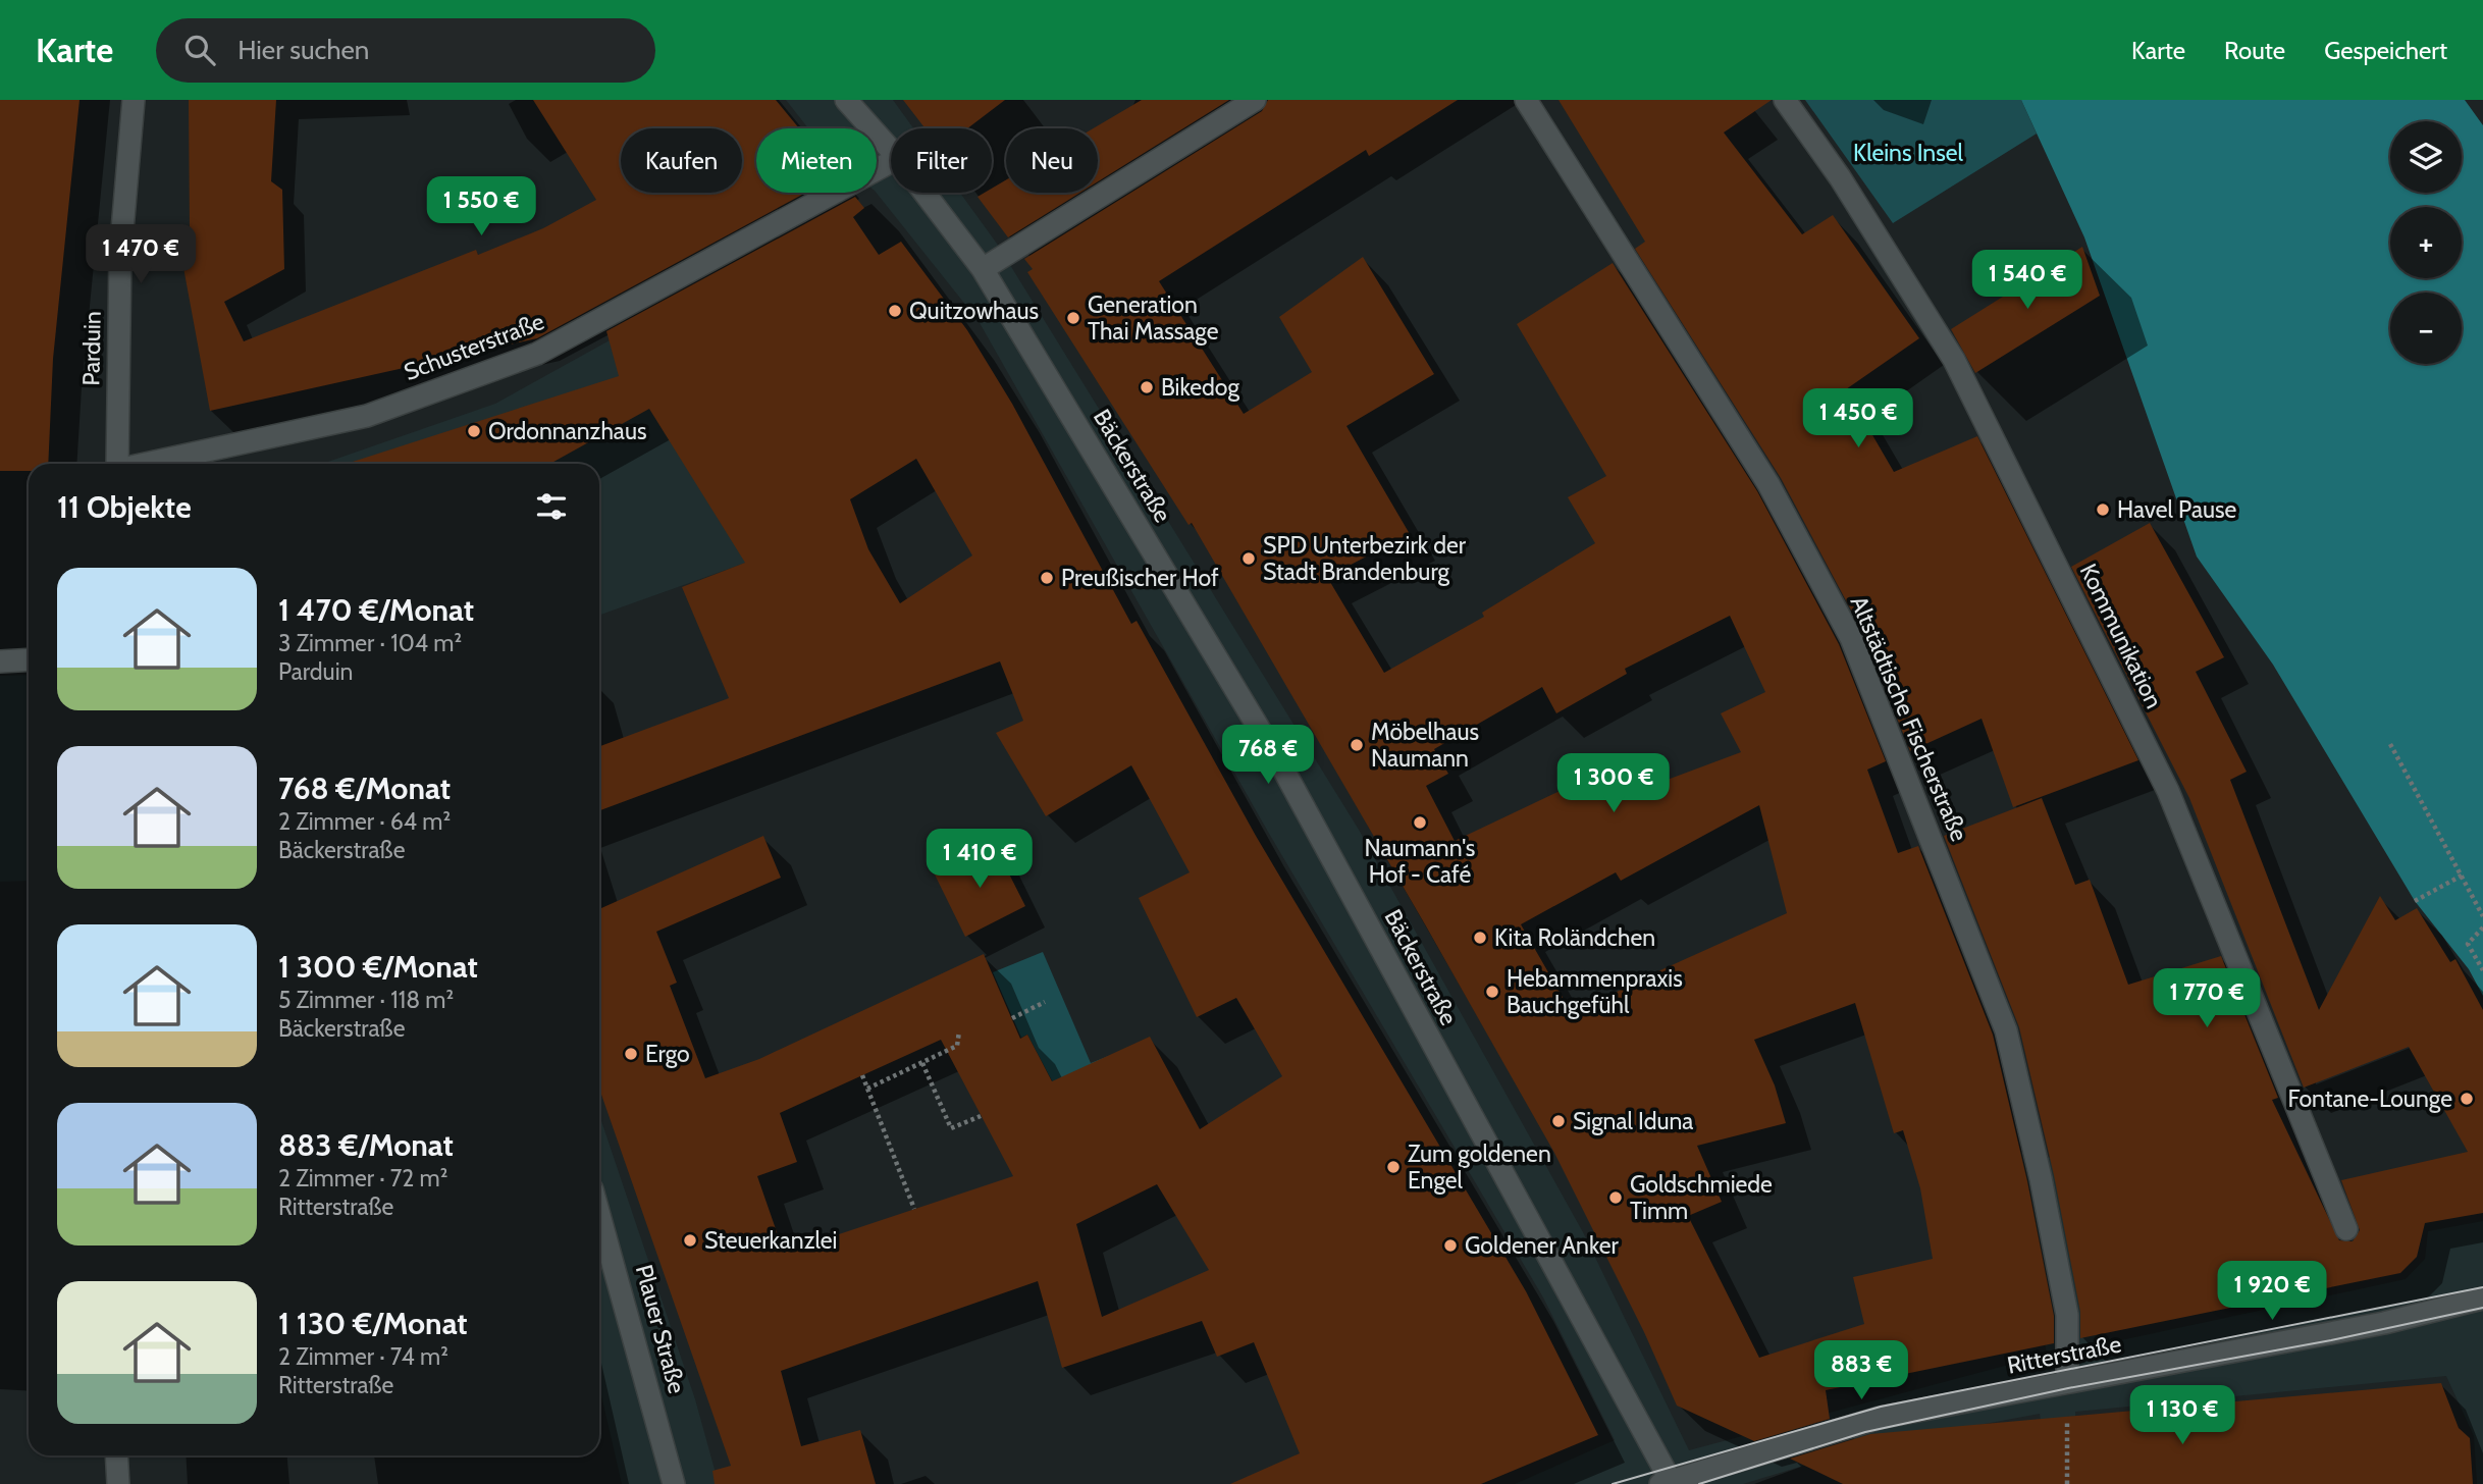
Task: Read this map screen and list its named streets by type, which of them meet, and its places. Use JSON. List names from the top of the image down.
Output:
{
  "streets": {
    "street": [
      "Schusterstraße",
      "Parduin",
      "Bäckerstraße",
      "Kommunikation",
      "Altstädtische Fischerstraße",
      "Plauer Straße",
      "Ritterstraße"
    ]
  },
  "crossings": [
    ["Bäckerstraße", "Ritterstraße"],
    ["Altstädtische Fischerstraße", "Ritterstraße"]
  ],
  "parks": ["Kleins Insel"],
  "places": [
    "Quitzowhaus",
    "Generation Thai Massage",
    "Bikedog",
    "Ordonnanzhaus",
    "Havel Pause",
    "SPD Unterbezirk der Stadt Brandenburg",
    "Preußischer Hof",
    "Möbelhaus Naumann",
    "Naumann's Hof - Café",
    "Kita Roländchen",
    "Hebammenpraxis Bauchgefühl",
    "Ergo",
    "Fontane-Lounge",
    "Signal Iduna",
    "Zum goldenen Engel",
    "Goldschmiede Timm",
    "Steuerkanzlei",
    "Goldener Anker"
  ],
  "page": {
    "header": "Karte",
    "search": "Hier suchen",
    "nav": ["Karte", "Route", "Gespeichert"],
    "map_buttons": ["+", "−"],
    "chip": [
      "Kaufen",
      "Mieten",
      "Filter",
      "Neu"
    ],
    "price": [
      "1 550 €",
      "1 470 €",
      "1 540 €",
      "1 450 €",
      "768 €",
      "1 300 €",
      "1 410 €",
      "1 770 €",
      "1 920 €",
      "883 €",
      "1 130 €"
    ],
    "heading": "11 Objekte",
    "list": [
      {
        "name": "1 470 €/Monat",
        "note": "3 Zimmer · 104 m² · Parduin"
      },
      {
        "name": "768 €/Monat",
        "note": "2 Zimmer · 64 m² · Bäckerstraße"
      },
      {
        "name": "1 300 €/Monat",
        "note": "5 Zimmer · 118 m² · Bäckerstraße"
      },
      {
        "name": "883 €/Monat",
        "note": "2 Zimmer · 72 m² · Ritterstraße"
      },
      {
        "name": "1 130 €/Monat",
        "note": "2 Zimmer · 74 m² · Ritterstraße"
      }
    ]
  }
}
